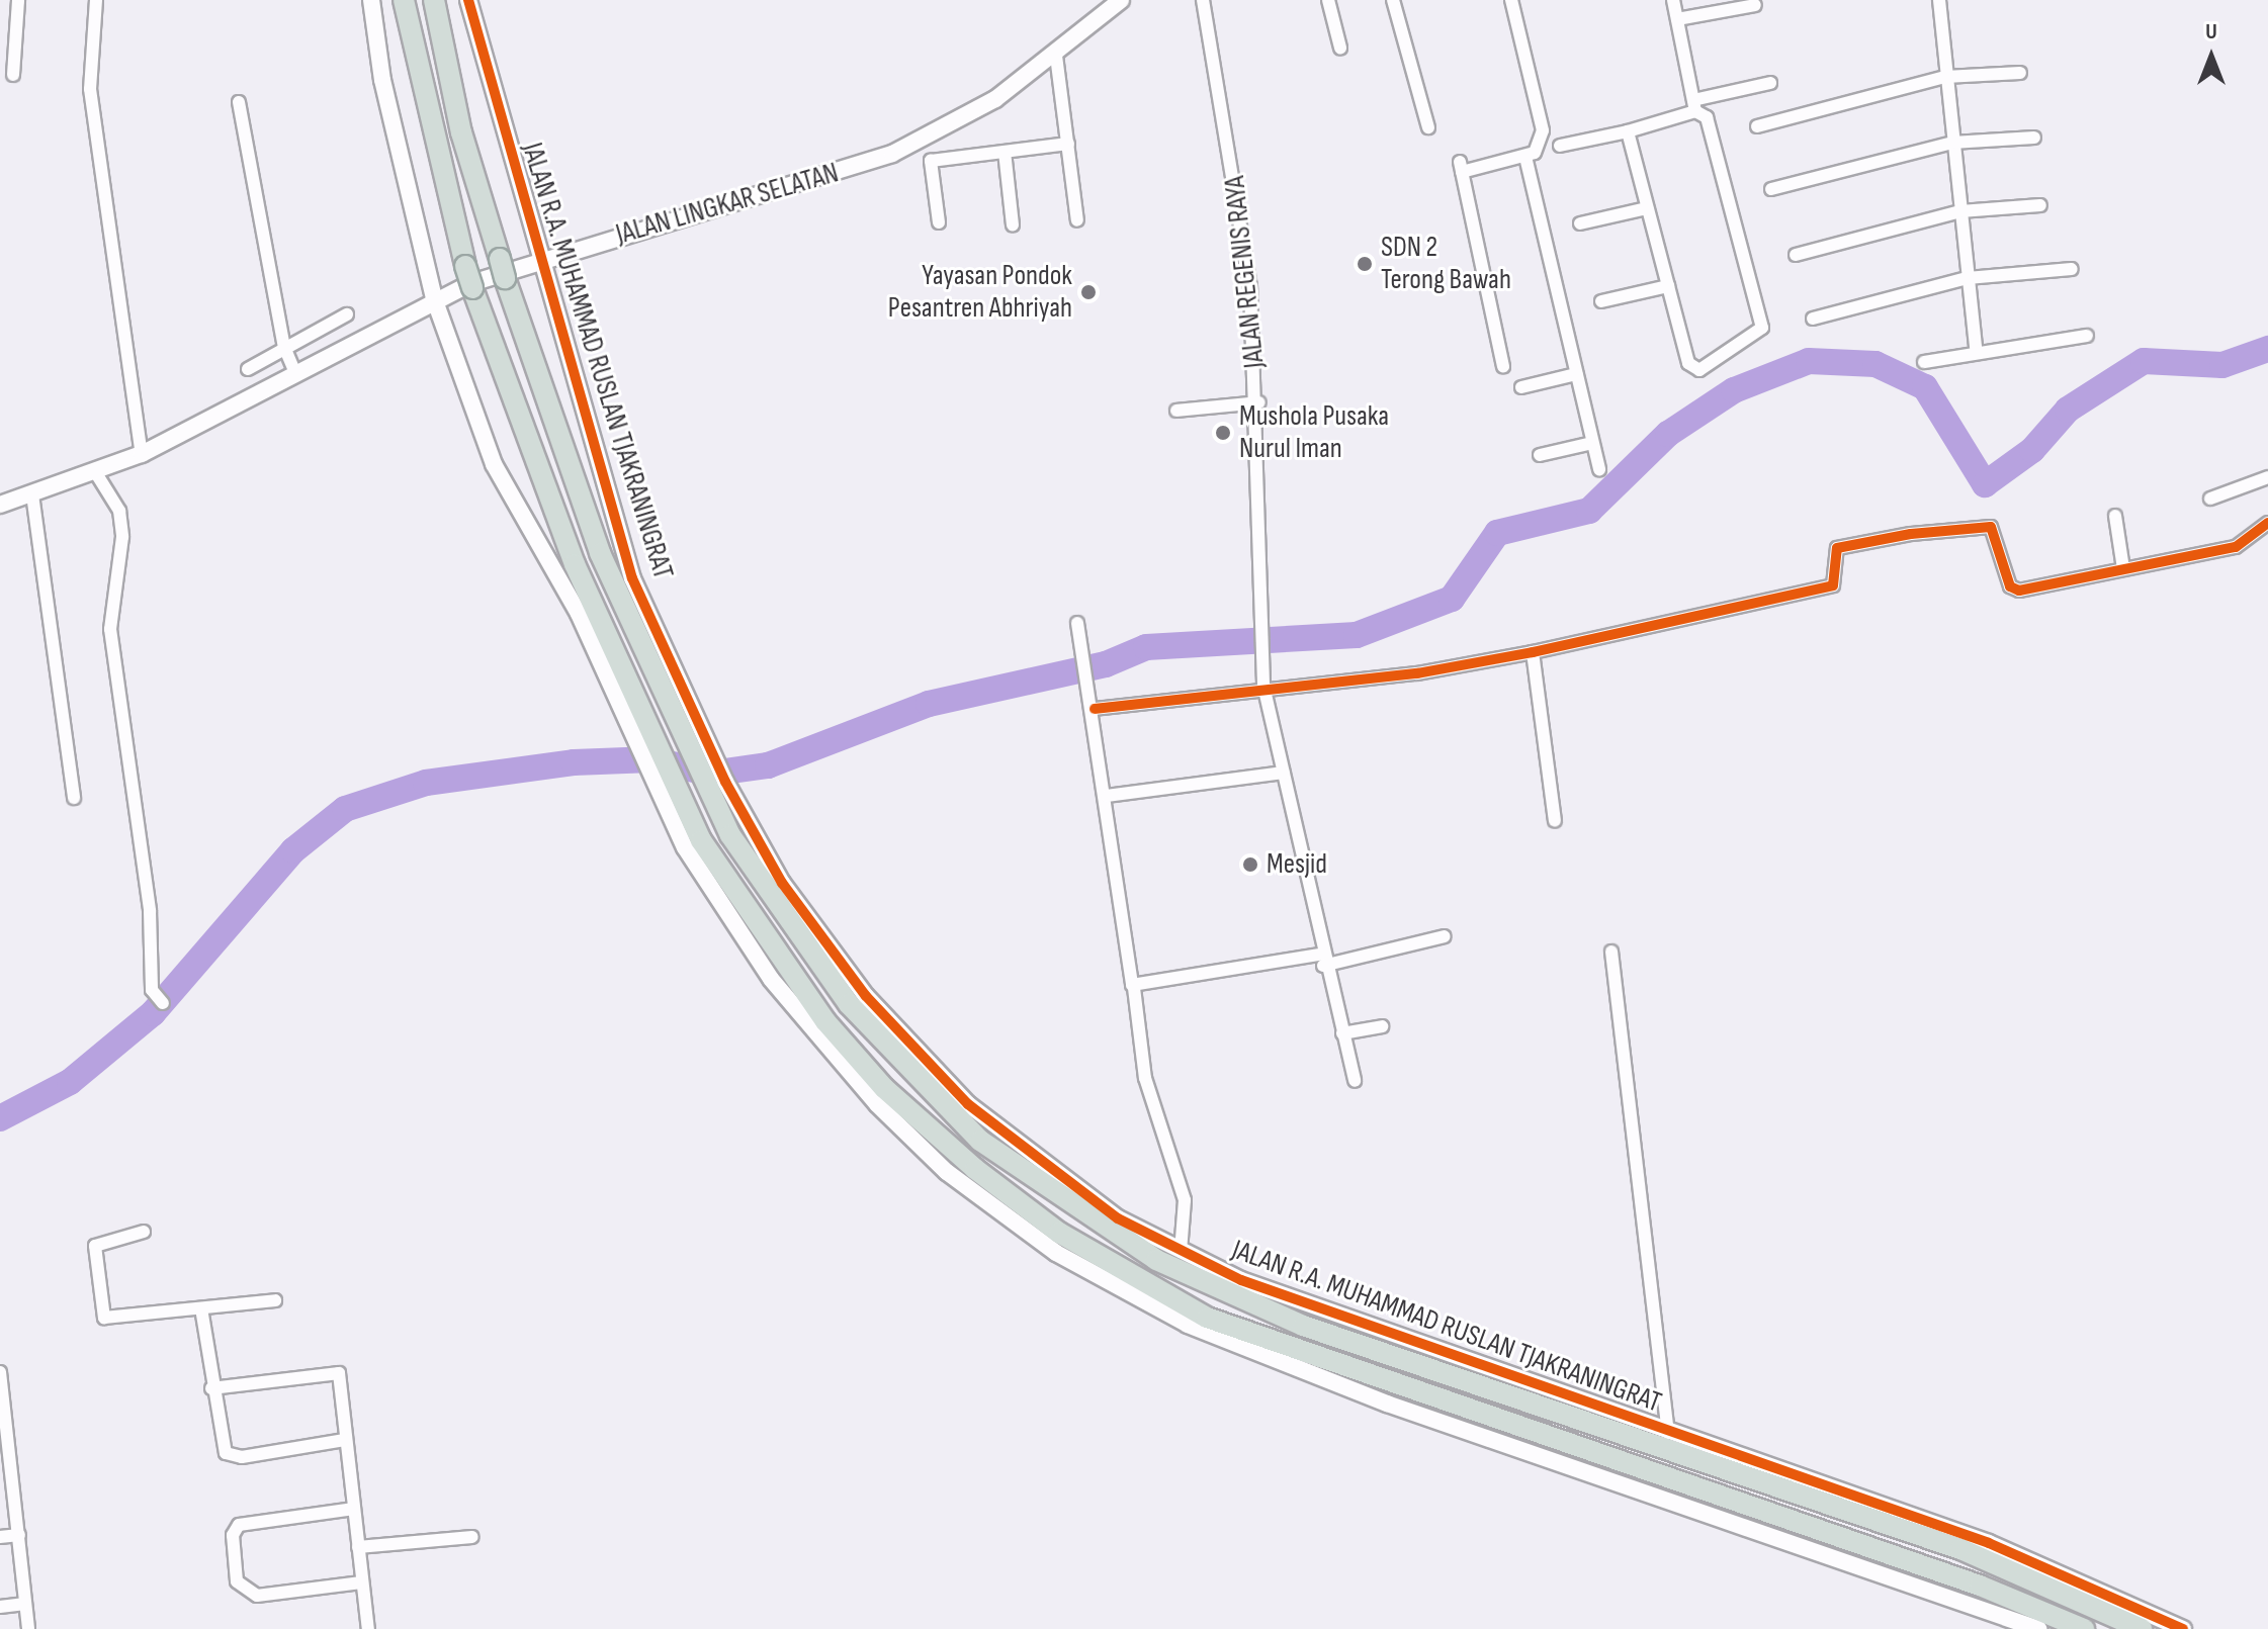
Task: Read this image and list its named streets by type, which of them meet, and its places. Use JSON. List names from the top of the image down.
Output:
{
  "streets": {
    "highway": ["JALAN R.A. MUHAMMAD RUSLAN TJAKRANINGRAT"],
    "street": ["JALAN LINGKAR SELATAN", "JALAN REGENIS RAYA"]
  },
  "crossings": [
    ["JALAN LINGKAR SELATAN", "JALAN R.A. MUHAMMAD RUSLAN TJAKRANINGRAT"]
  ],
  "places": [
    "SDN 2 Terong Bawah",
    "Yayasan Pondok Pesantren Abhriyah",
    "Mushola Pusaka Nurul Iman",
    "Mesjid"
  ],
  "north": "top"
}
